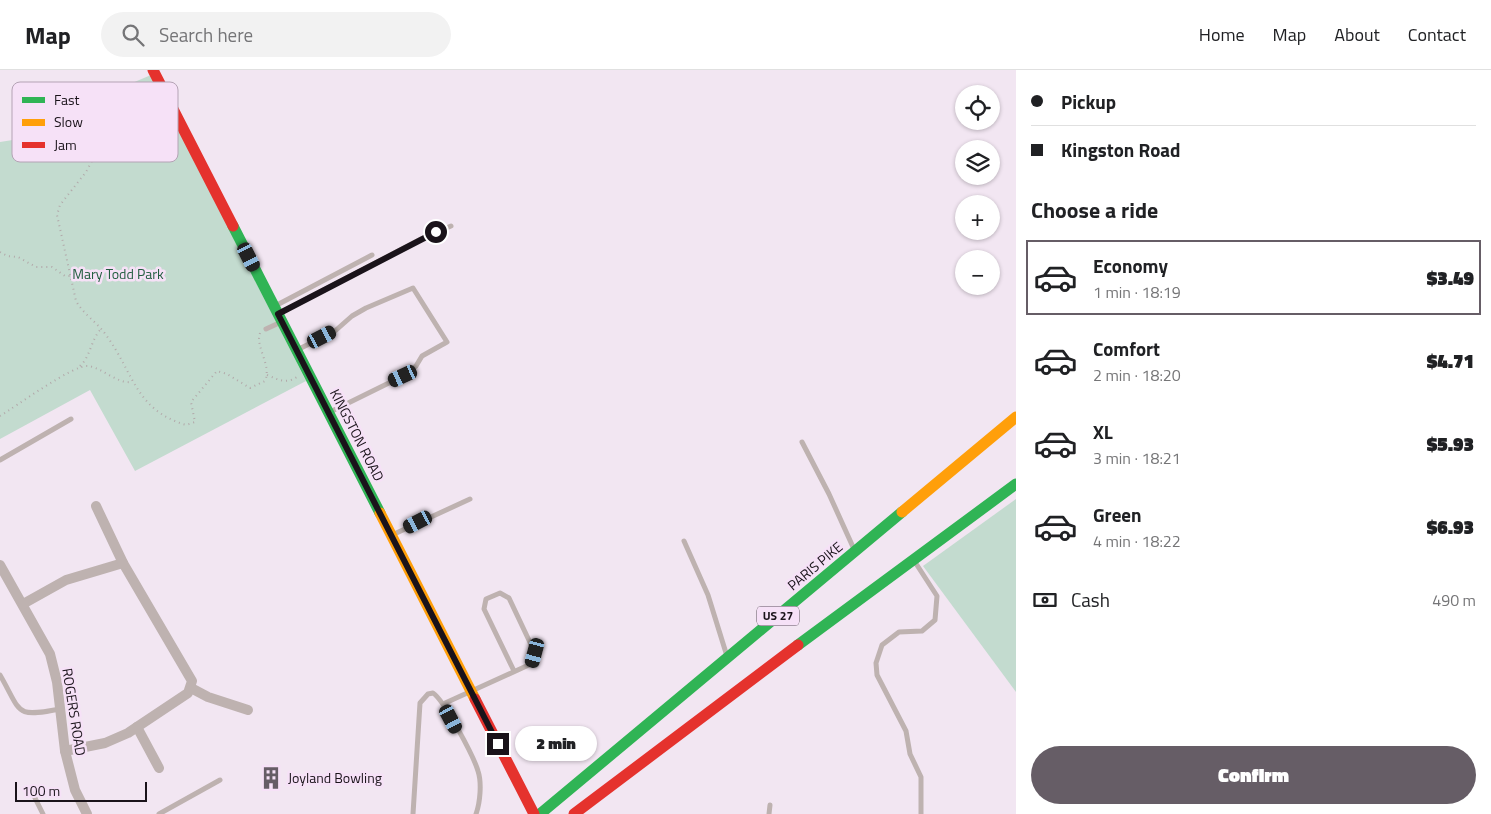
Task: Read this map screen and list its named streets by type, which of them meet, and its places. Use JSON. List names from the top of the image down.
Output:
{
  "streets": {
    "main road": ["KINGSTON ROAD", "PARIS PIKE", "US 27"],
    "street": ["ROGERS ROAD"]
  },
  "parks": ["Mary Todd Park"],
  "places": {
    "building": ["Joyland Bowling"]
  },
  "legend": ["Fast", "Slow", "Jam"],
  "scale_bar": "100 m",
  "page": {
    "header": "Map",
    "search": "Search here",
    "nav": [
      "Home",
      "Map",
      "About",
      "Contact"
    ],
    "banner": ["Pickup", "Kingston Road"],
    "map_buttons": ["+", "−"],
    "heading": "Choose a ride",
    "list": [
      {
        "name": "Economy",
        "note": "1 min · 18:19",
        "value": "$3.49"
      },
      {
        "name": "Comfort",
        "note": "2 min · 18:20",
        "value": "$4.71"
      },
      {
        "name": "XL",
        "note": "3 min · 18:21",
        "value": "$5.93"
      },
      {
        "name": "Green",
        "note": "4 min · 18:22",
        "value": "$6.93"
      }
    ],
    "pay": ["Cash", "490 m"],
    "bubble": "2 min",
    "buttons": "Confirm",
    "scale": "100 m"
  }
}
